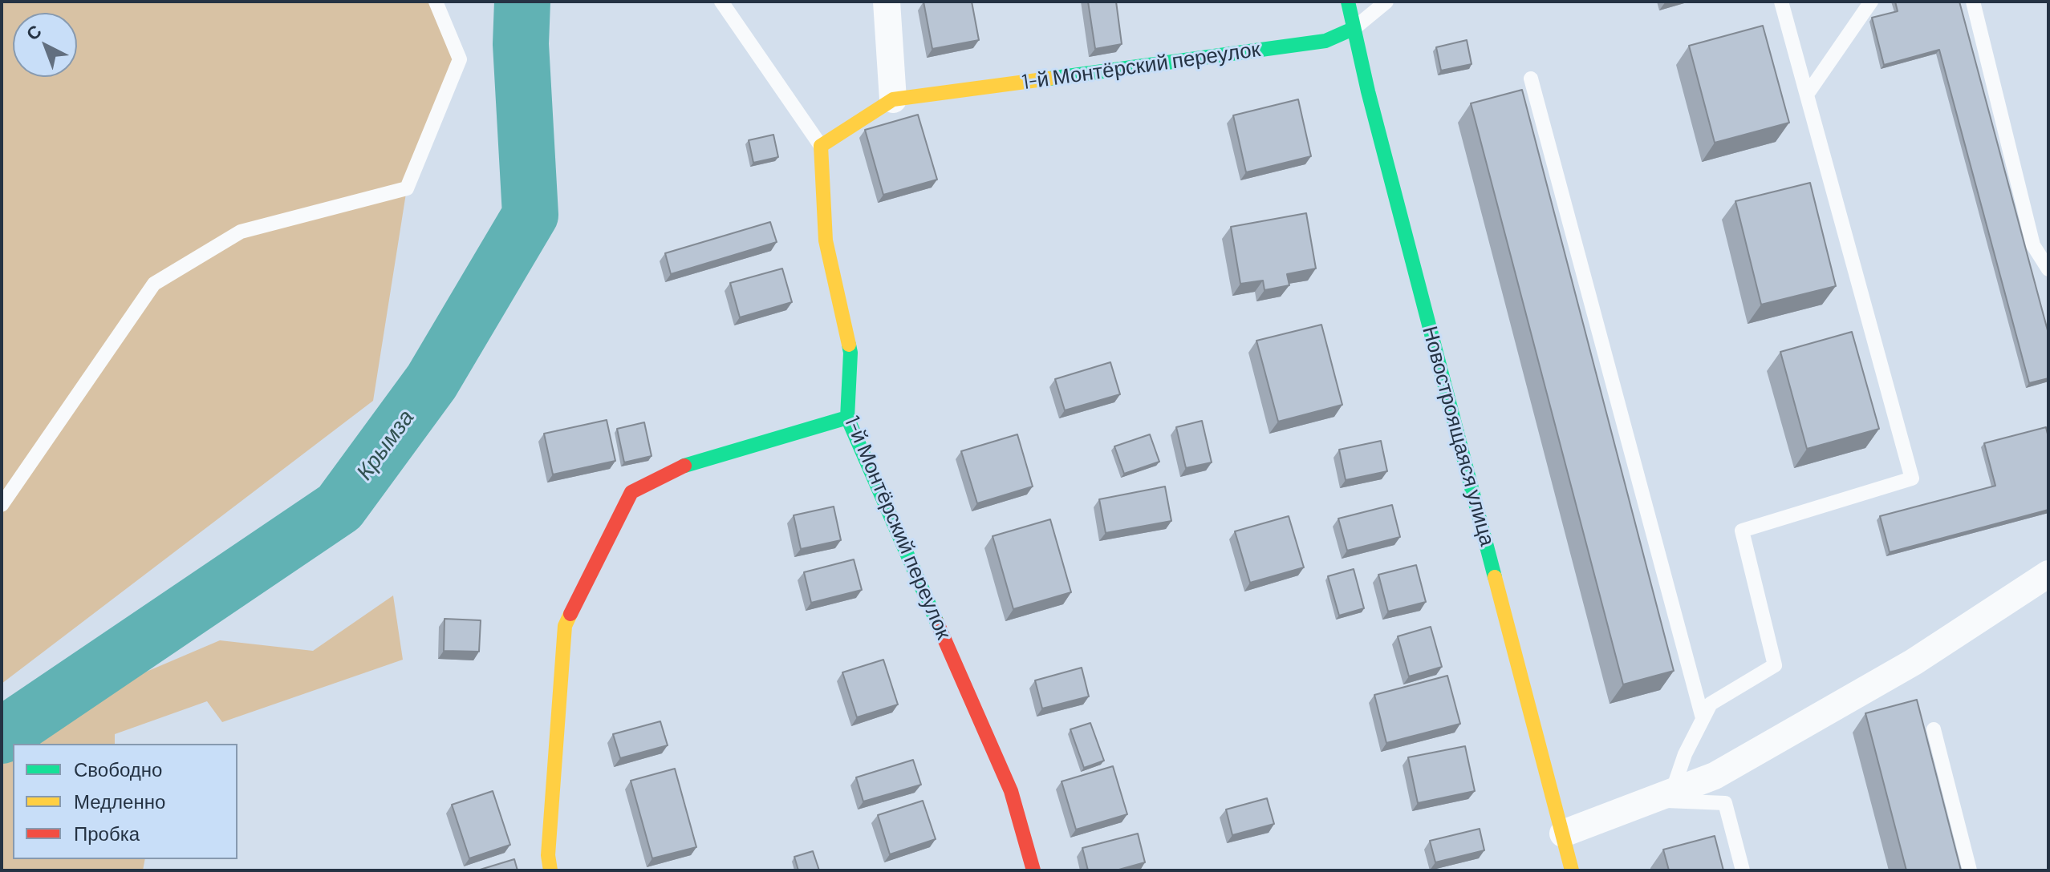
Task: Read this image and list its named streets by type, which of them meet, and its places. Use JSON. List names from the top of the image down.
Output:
{
  "streets": {
    "street": ["1-й Монтёрский переулок", "Новостроящаяся улица"]
  },
  "crossings": [
    ["1-й Монтёрский переулок", "Новостроящаяся улица"]
  ],
  "water": ["Крымза"],
  "legend": ["Свободно", "Медленно", "Пробка"],
  "north": "top left"
}
